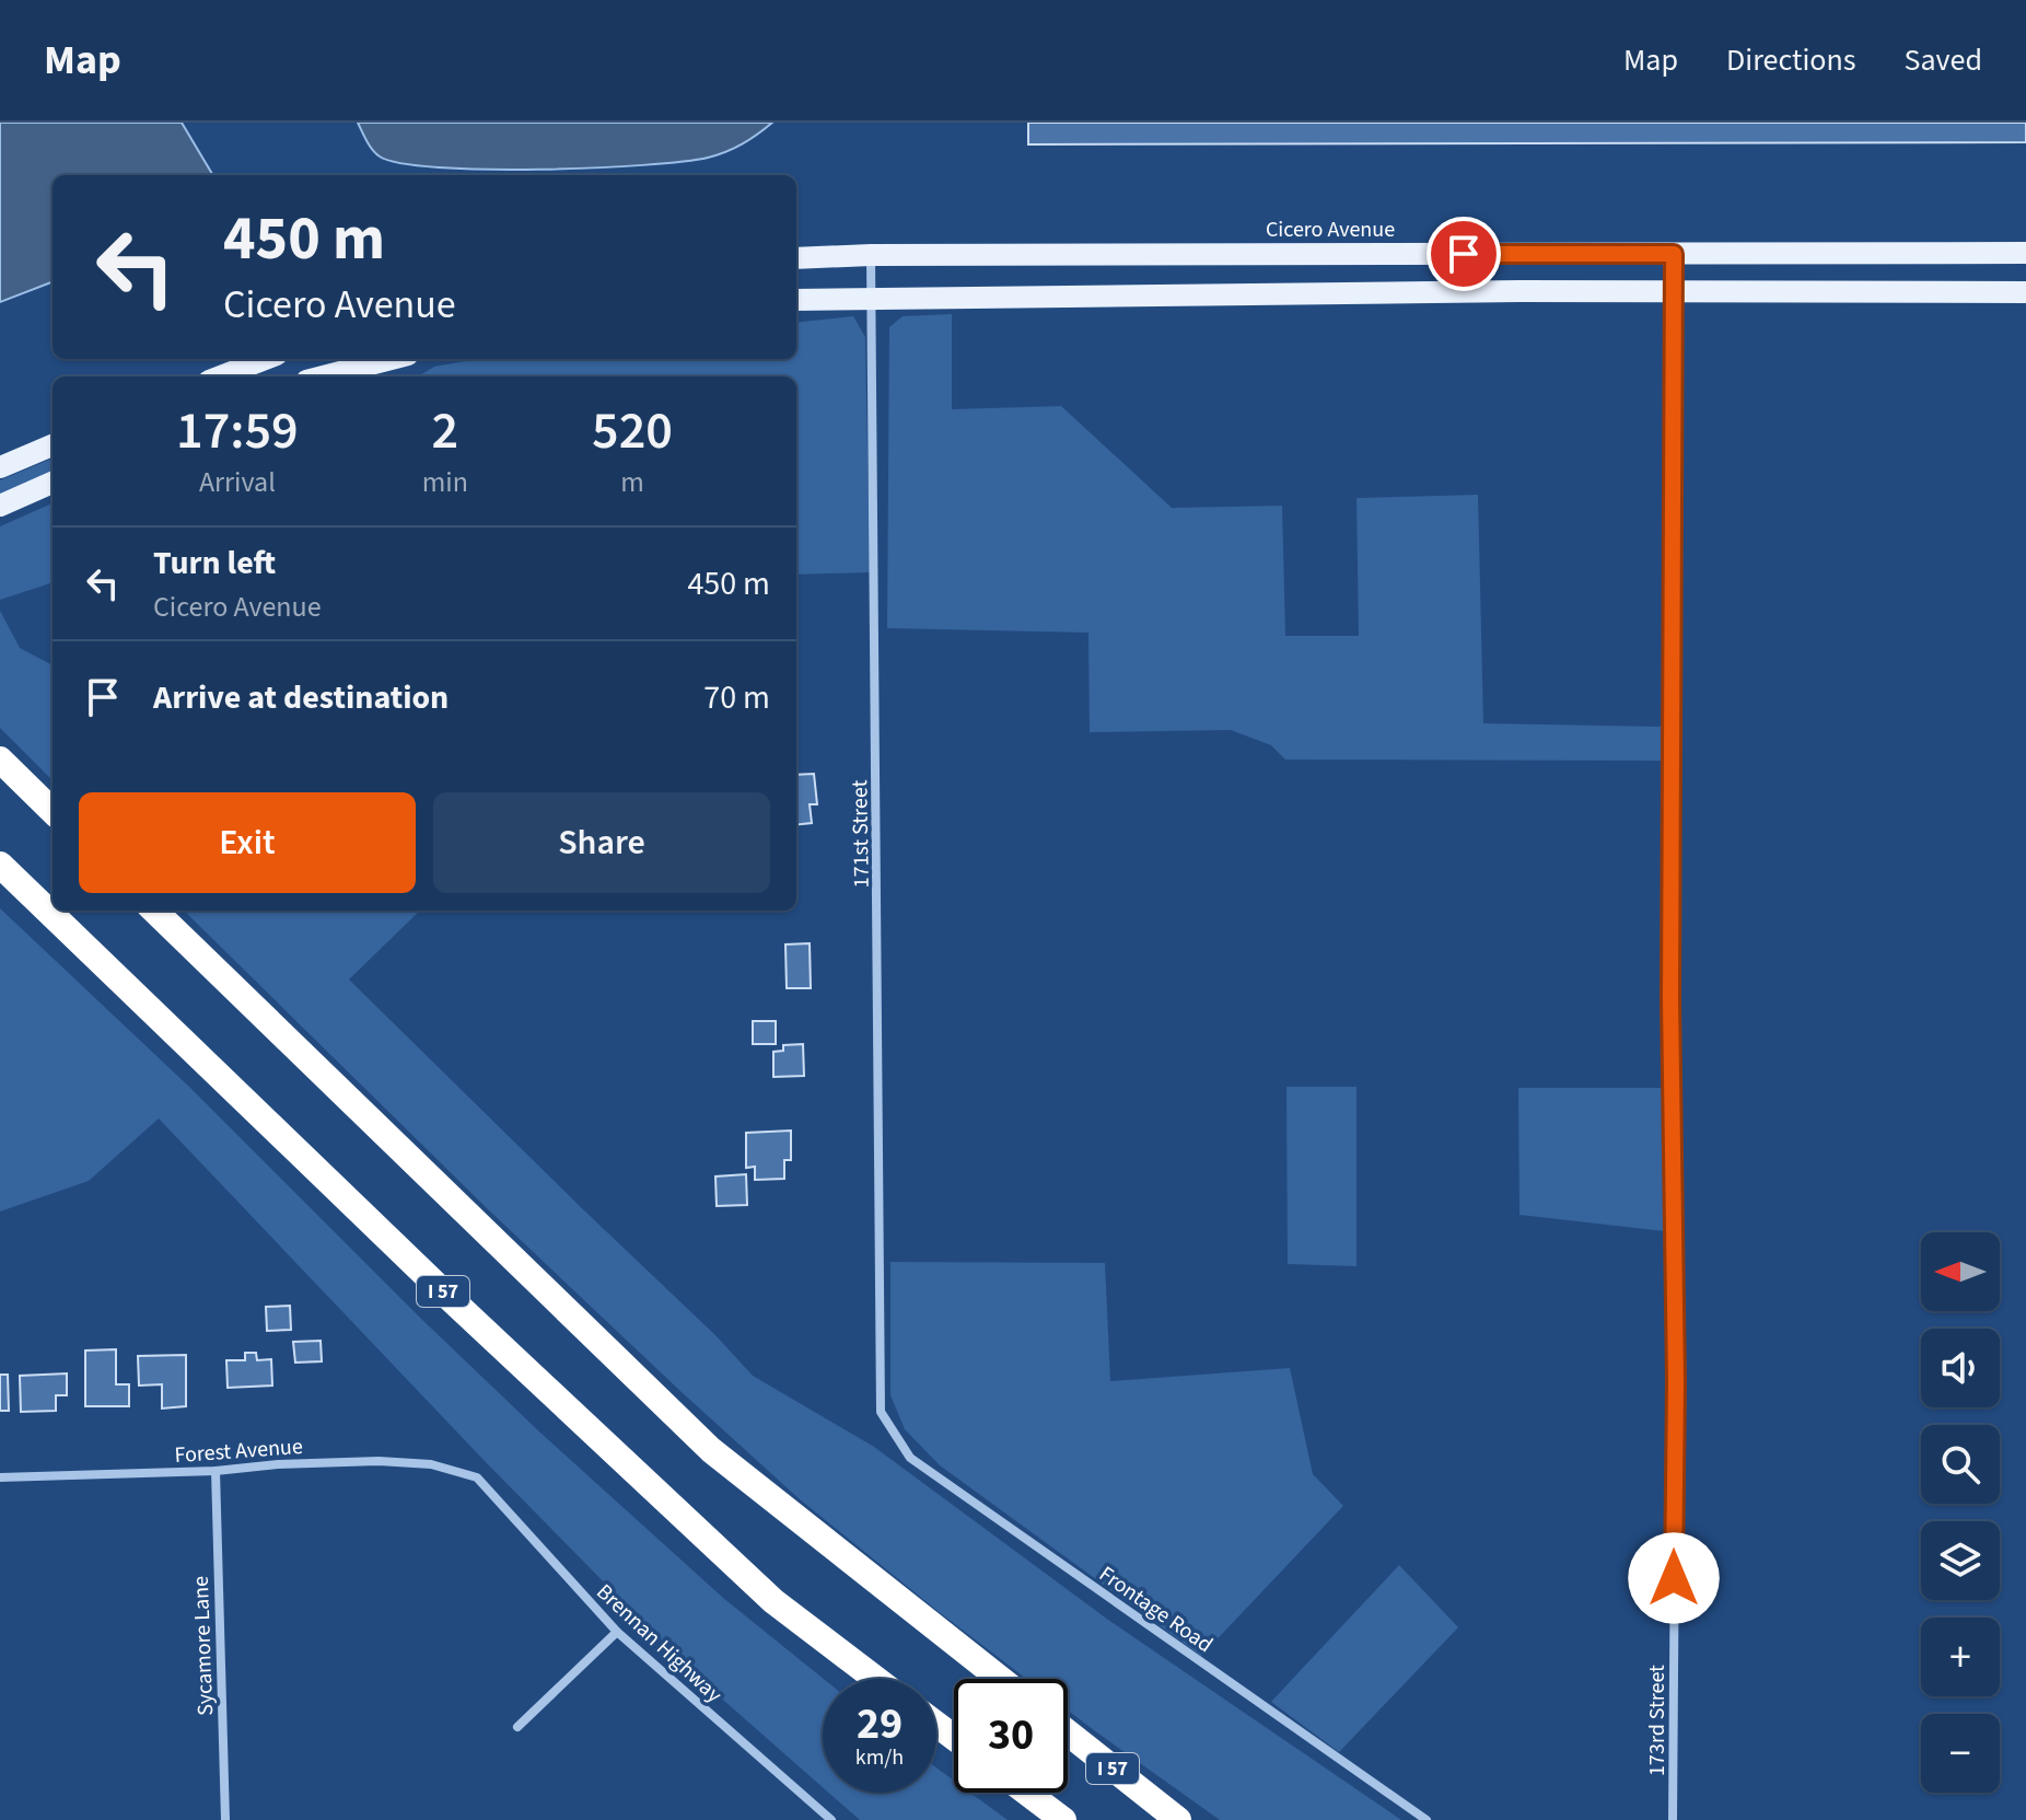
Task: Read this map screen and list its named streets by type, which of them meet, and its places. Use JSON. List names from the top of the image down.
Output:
{
  "streets": {
    "highway": ["I 57"],
    "main road": ["Cicero Avenue"],
    "street": [
      "171st Street",
      "Forest Avenue",
      "Frontage Road",
      "Brennan Highway",
      "Sycamore Lane",
      "173rd Street"
    ]
  },
  "crossings": [
    ["Cicero Avenue", "171st Street"],
    ["Cicero Avenue", "173rd Street"],
    ["171st Street", "Frontage Road"],
    ["Forest Avenue", "Brennan Highway"],
    ["Forest Avenue", "Sycamore Lane"]
  ],
  "north": "left",
  "page": {
    "header": "Map",
    "nav": ["Map", "Directions", "Saved"],
    "turn": ["450 m", "Cicero Avenue"],
    "eta": [
      "17:59",
      "Arrival",
      "2",
      "min",
      "520",
      "m"
    ],
    "list": [
      {
        "name": "Turn left",
        "note": "Cicero Avenue",
        "value": "450 m"
      },
      {
        "name": "Arrive at destination",
        "value": "70 m"
      }
    ],
    "buttons": ["Exit", "Share"],
    "map_buttons": ["+", "−"],
    "speed": "29 km/h",
    "limit": "30"
  }
}
